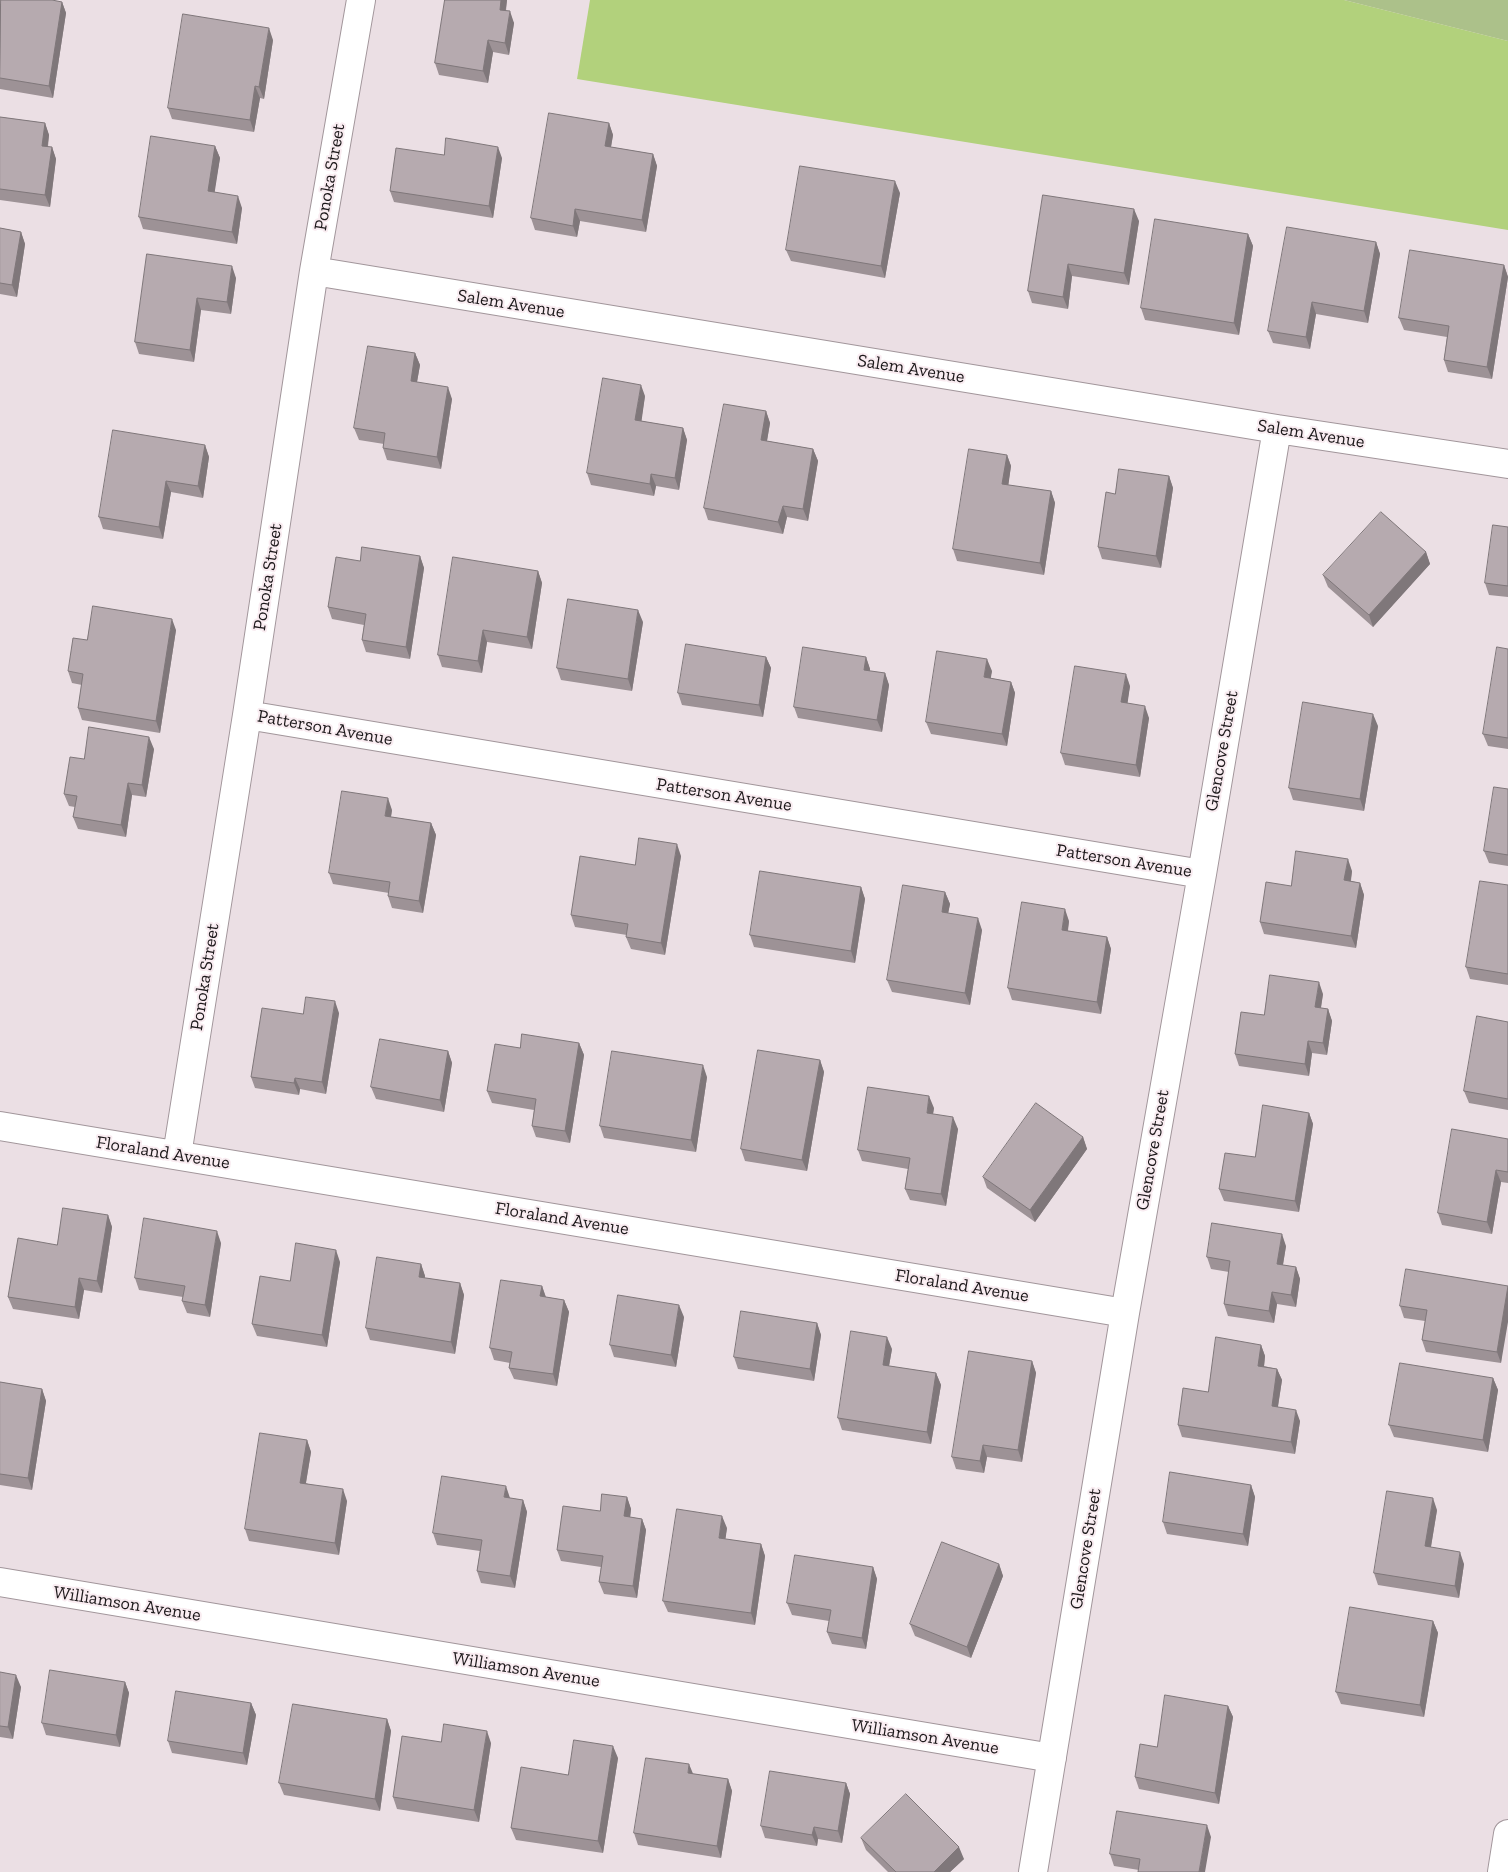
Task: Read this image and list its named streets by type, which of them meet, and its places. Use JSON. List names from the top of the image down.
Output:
{
  "streets": {
    "street": [
      "Ponoka Street",
      "Salem Avenue",
      "Patterson Avenue",
      "Glencove Street",
      "Floraland Avenue",
      "Williamson Avenue"
    ]
  },
  "crossings": [
    ["Ponoka Street", "Salem Avenue"],
    ["Ponoka Street", "Patterson Avenue"],
    ["Ponoka Street", "Floraland Avenue"],
    ["Salem Avenue", "Glencove Street"],
    ["Patterson Avenue", "Glencove Street"],
    ["Glencove Street", "Floraland Avenue"],
    ["Glencove Street", "Williamson Avenue"]
  ]
}
